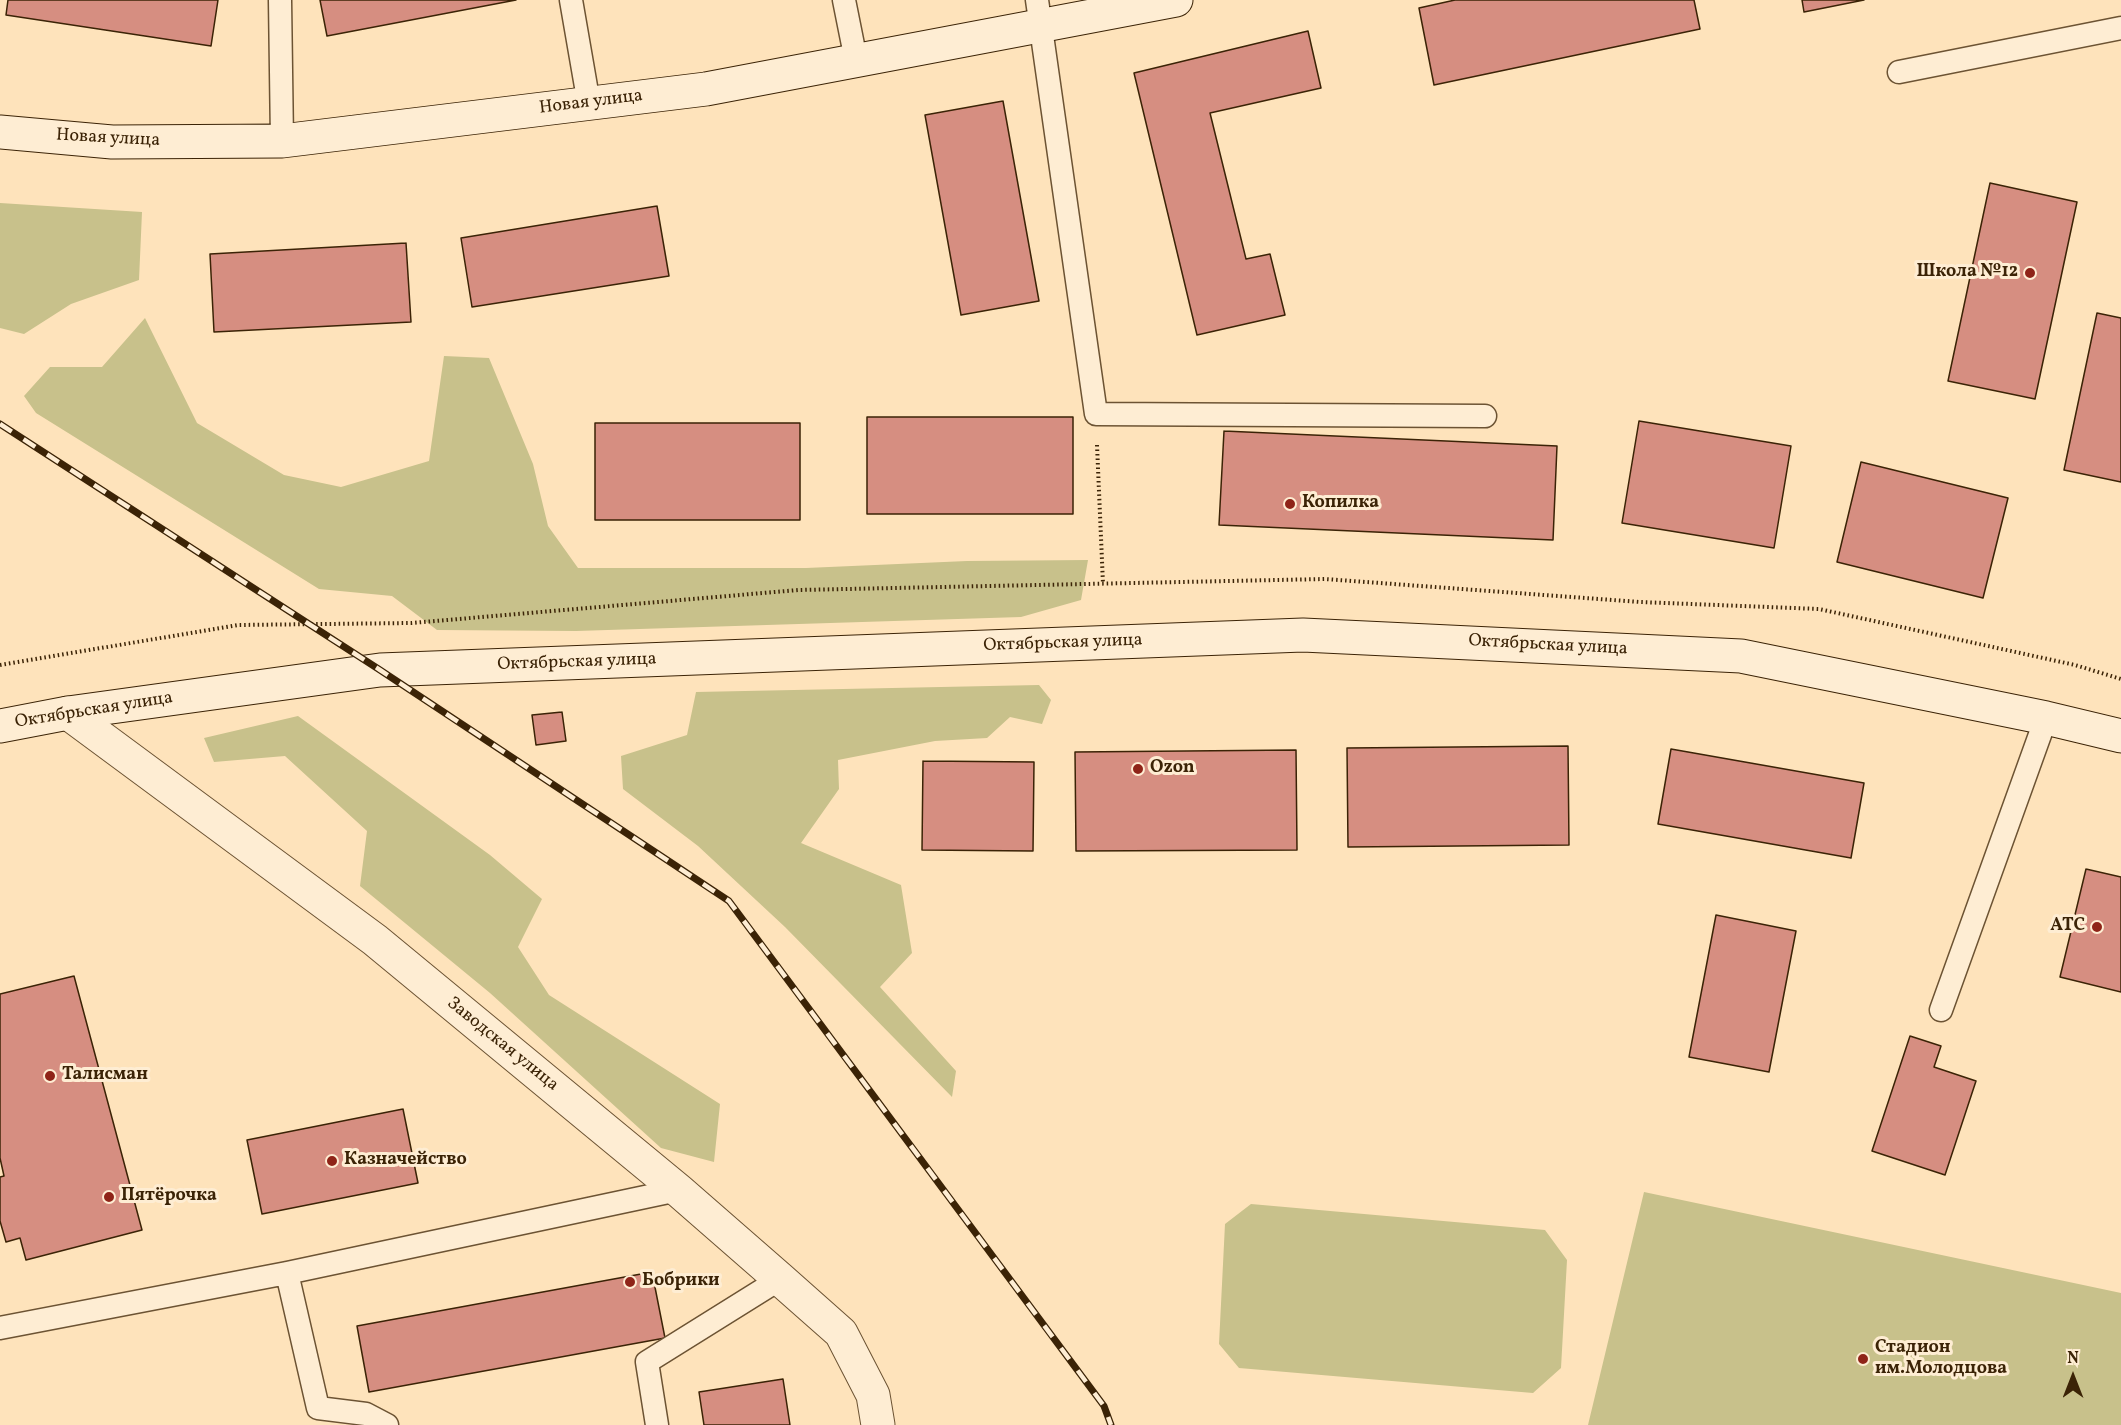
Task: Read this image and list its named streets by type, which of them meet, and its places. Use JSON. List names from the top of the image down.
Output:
{
  "streets": {
    "main road": ["Новая улица", "Октябрьская улица", "Заводская улица"]
  },
  "crossings": [
    ["Октябрьская улица", "Заводская улица"]
  ],
  "places": [
    "Школа №12",
    "Копилка",
    "Ozon",
    "АТС",
    "Талисман",
    "Казначейство",
    "Пятёрочка",
    "Бобрики",
    "Стадион им.Молодцова"
  ],
  "north": "top"
}
